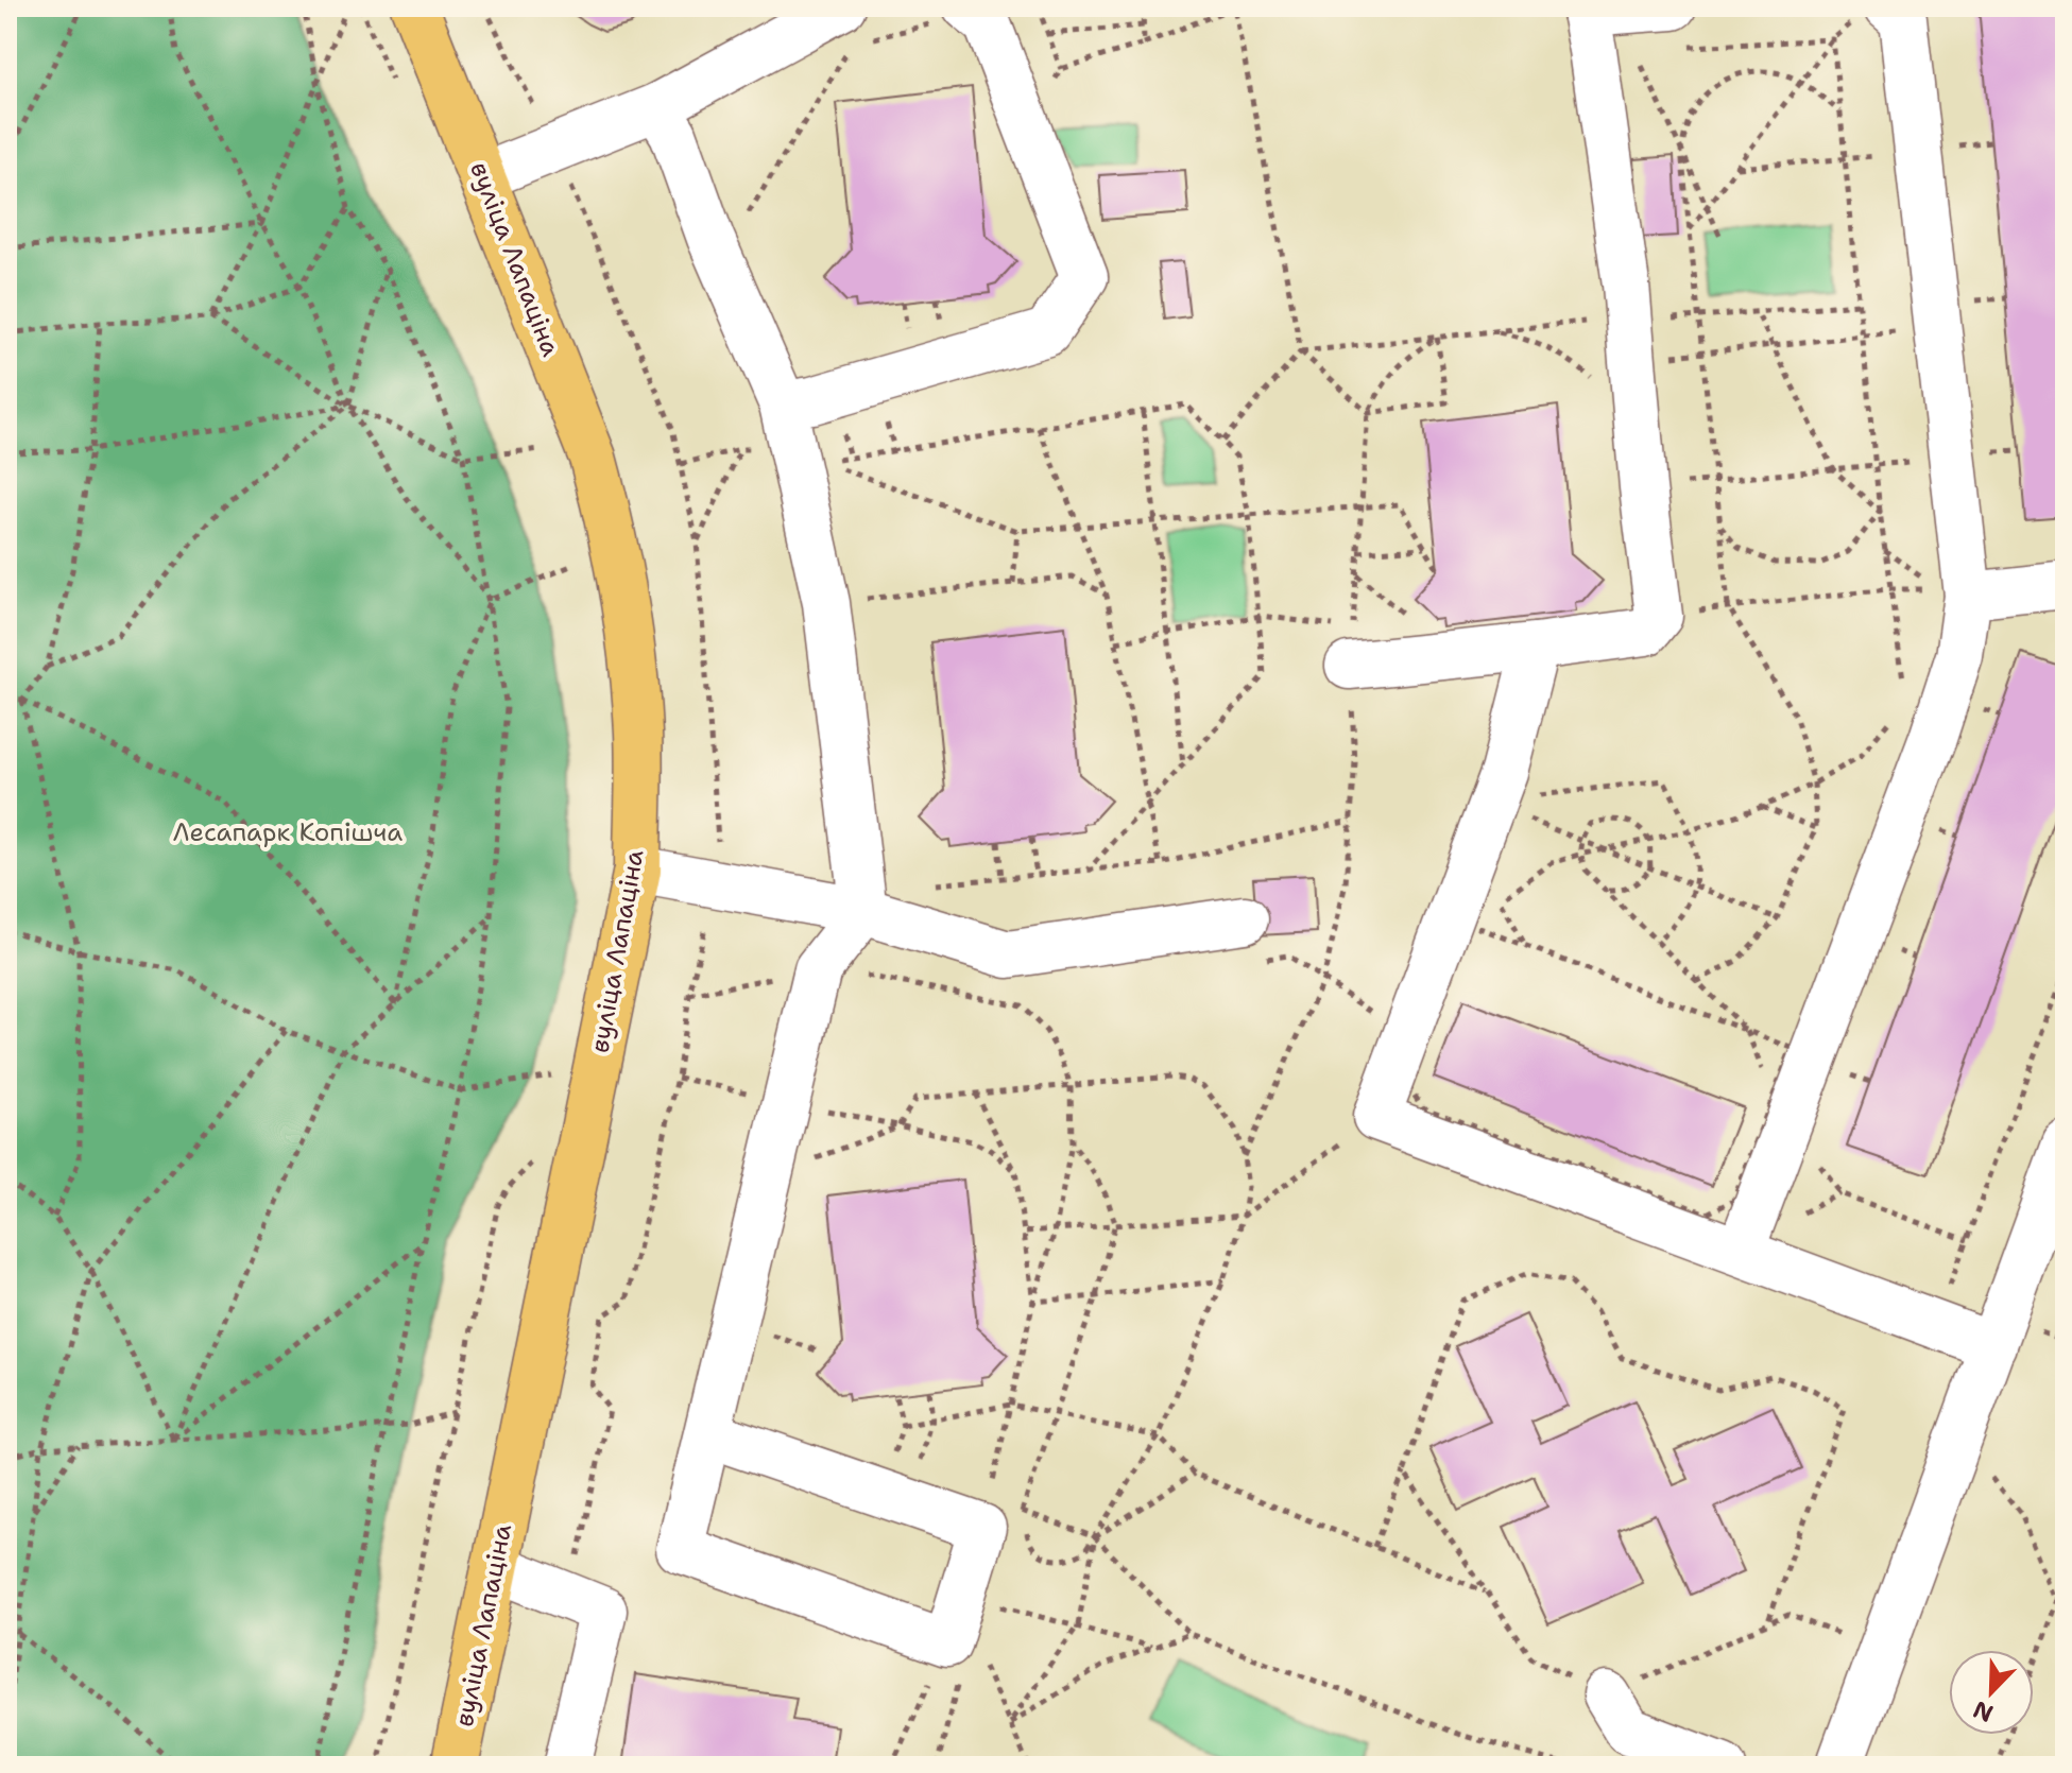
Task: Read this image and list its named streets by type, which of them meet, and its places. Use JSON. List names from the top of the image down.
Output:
{
  "streets": {
    "main road": ["вуліца Лапаціна"]
  },
  "parks": ["Лесапарк Копішча"],
  "north": "bottom left"
}
